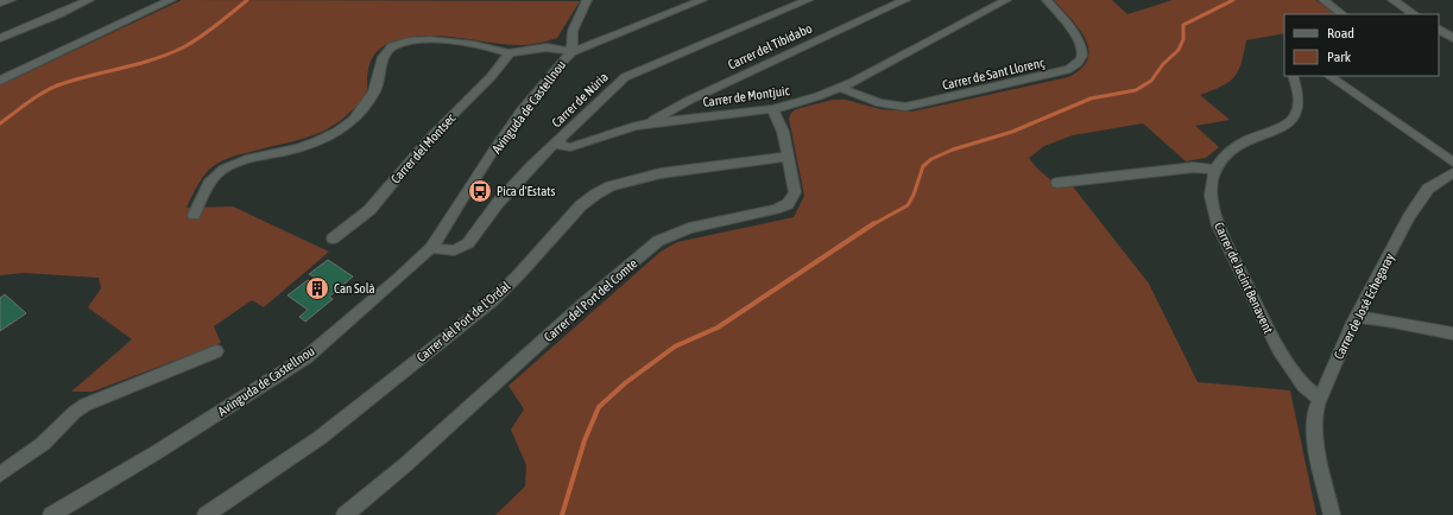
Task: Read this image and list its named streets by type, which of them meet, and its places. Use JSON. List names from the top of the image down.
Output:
{
  "streets": {
    "street": [
      "Carrer del Tibidabo",
      "Carrer de Sant Llorenç",
      "Carrer de Montjuic",
      "Carrer de Núria",
      "Avinguda de Castellnou",
      "Carrer del Montsec",
      "Carrer de Jacint Benavent",
      "Carrer del Port del Comte",
      "Carrer de José Echegaray",
      "Carrer del Port de l'Ordal"
    ]
  },
  "crossings": [
    ["Carrer del Tibidabo", "Carrer de Montjuic"],
    ["Carrer de Sant Llorenç", "Carrer de Montjuic"],
    ["Carrer de Montjuic", "Carrer de Núria"],
    ["Carrer de Montjuic", "Carrer del Port del Comte"],
    ["Carrer de Núria", "Avinguda de Castellnou"],
    ["Carrer de Jacint Benavent", "Carrer de José Echegaray"],
    ["Carrer del Port del Comte", "Carrer del Port de l'Ordal"]
  ],
  "places": {
    "bus stop": ["Pica d'Estats"],
    "building": ["Can Solà"]
  },
  "legend": ["Road", "Park"]
}
